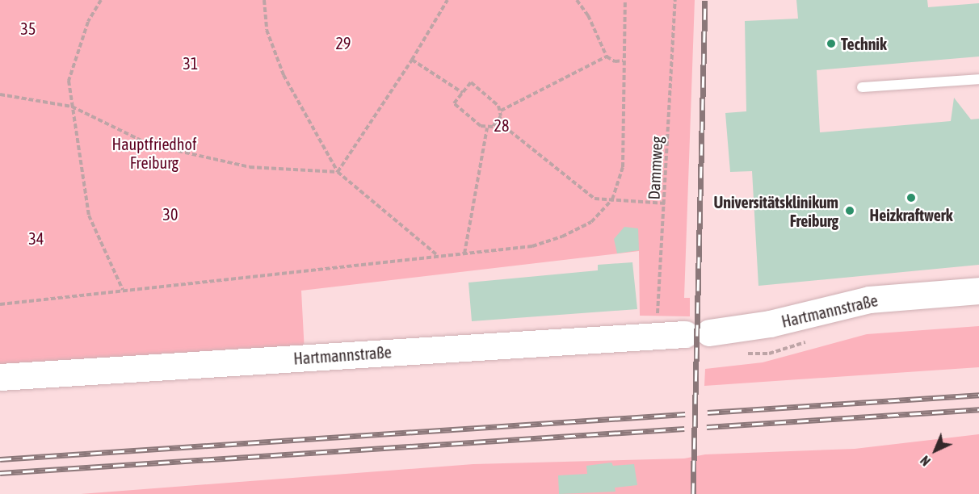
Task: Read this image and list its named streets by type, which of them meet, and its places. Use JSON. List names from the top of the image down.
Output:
{
  "streets": {
    "street": ["Hartmannstraße"],
    "path": ["Dammweg"]
  },
  "crossings": [
    ["Dammweg", "Hartmannstraße"]
  ],
  "parks": [
    "35",
    "29",
    "31",
    "28",
    "Hauptfriedhof Freiburg",
    "30",
    "34"
  ],
  "places": ["Technik", "Heizkraftwerk", "Universitätsklinikum Freiburg"],
  "north": "bottom left"
}
